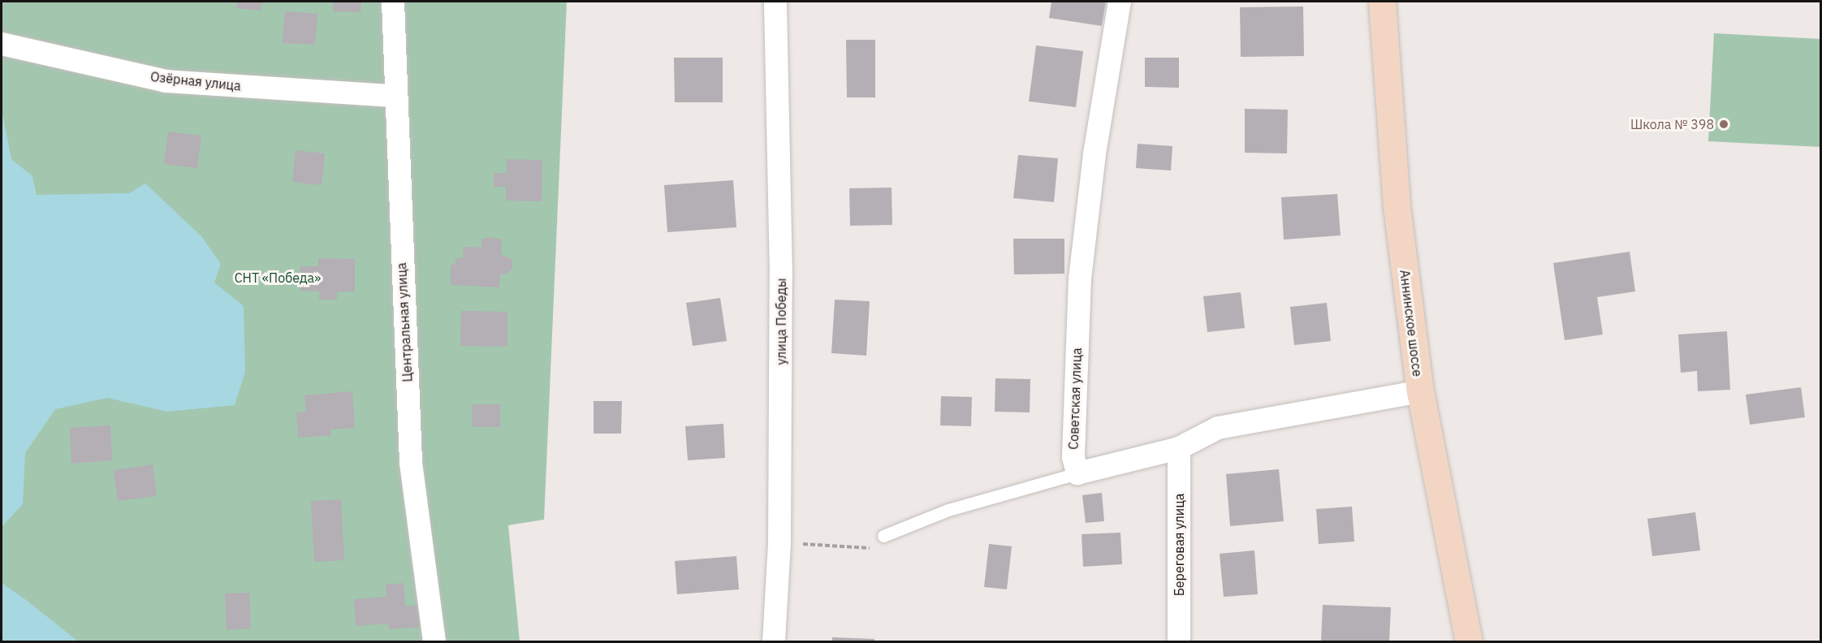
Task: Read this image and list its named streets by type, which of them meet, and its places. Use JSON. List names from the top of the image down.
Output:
{
  "streets": {
    "main road": ["Аннинское шоссе"],
    "street": [
      "Озёрная улица",
      "улица Победы",
      "Центральная улица",
      "Советская улица",
      "Береговая улица"
    ]
  },
  "crossings": [
    ["Озёрная улица", "Центральная улица"]
  ],
  "parks": ["СНТ «Победа»"],
  "places": ["Школа № 398"]
}
